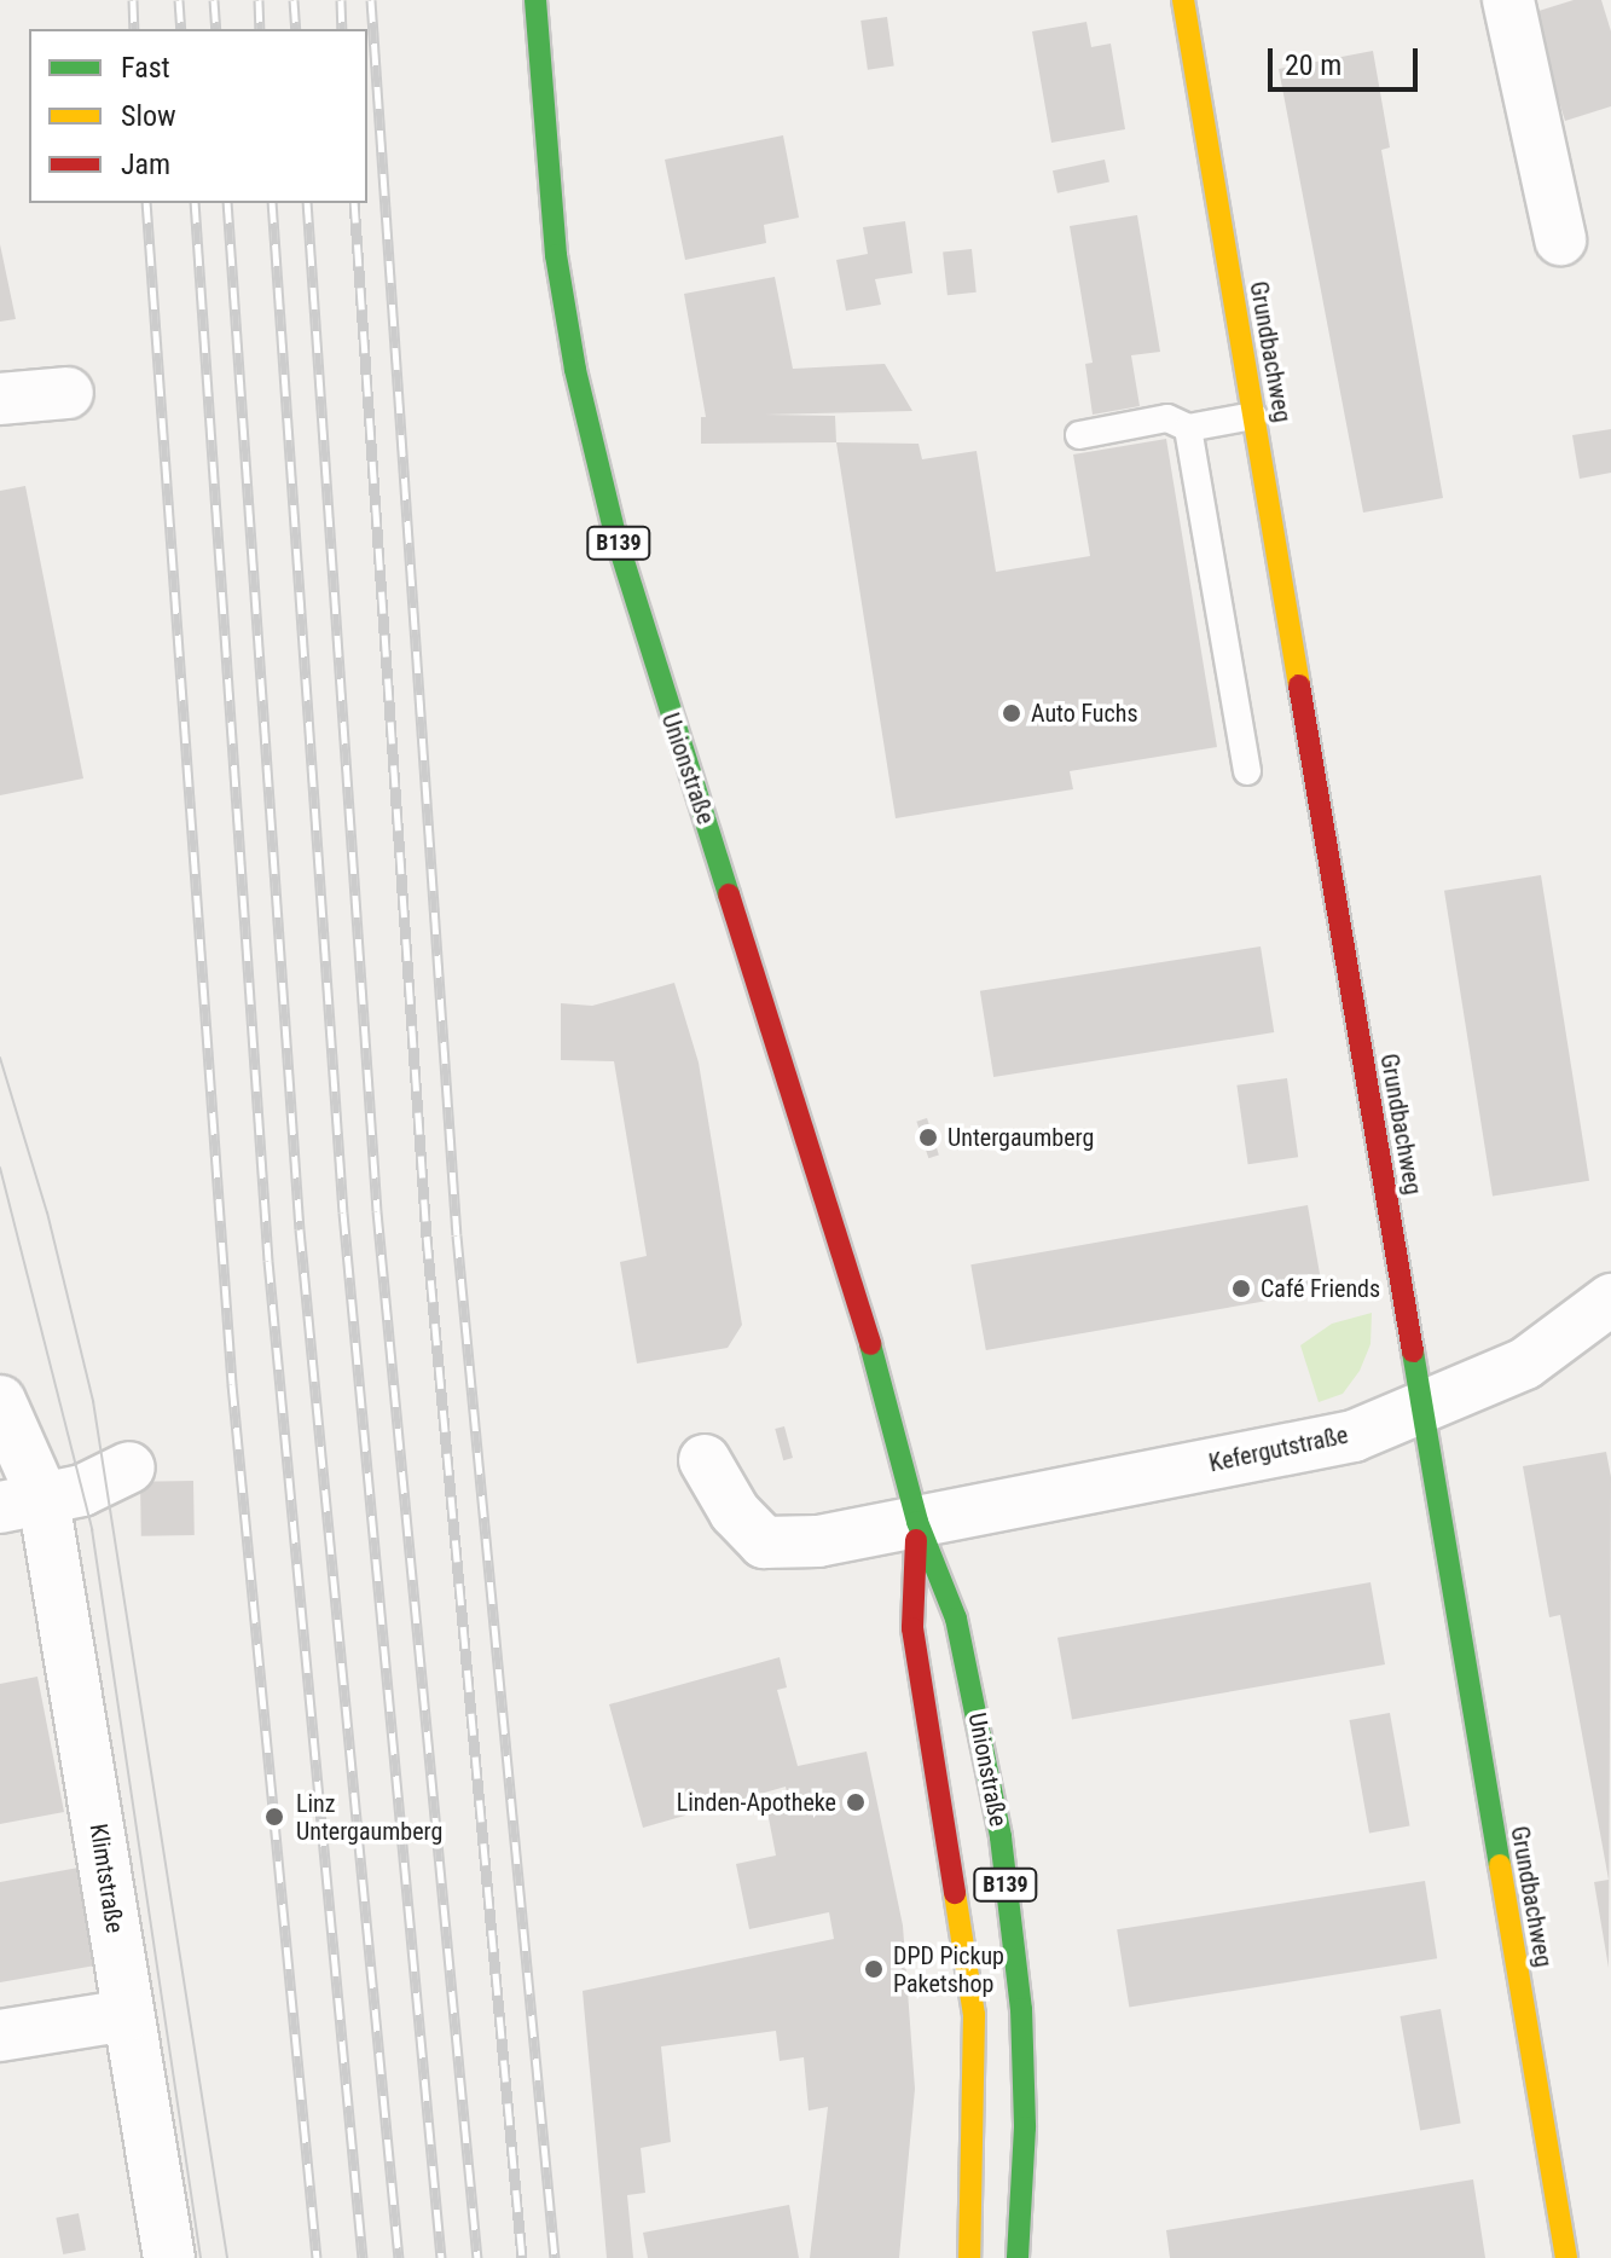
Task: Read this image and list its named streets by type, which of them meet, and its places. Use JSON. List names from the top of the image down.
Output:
{
  "streets": {
    "main road": ["Grundbachweg", "B139", "Unionstraße"],
    "street": ["Kefergutstraße", "Klimtstraße"]
  },
  "crossings": [
    ["Grundbachweg", "Kefergutstraße"],
    ["Unionstraße", "Kefergutstraße"]
  ],
  "places": [
    "Auto Fuchs",
    "Untergaumberg",
    "Café Friends",
    "Linden-Apotheke",
    "Linz Untergaumberg",
    "DPD Pickup Paketshop"
  ],
  "legend": ["Fast", "Slow", "Jam"],
  "scale_bar": "20 m"
}
